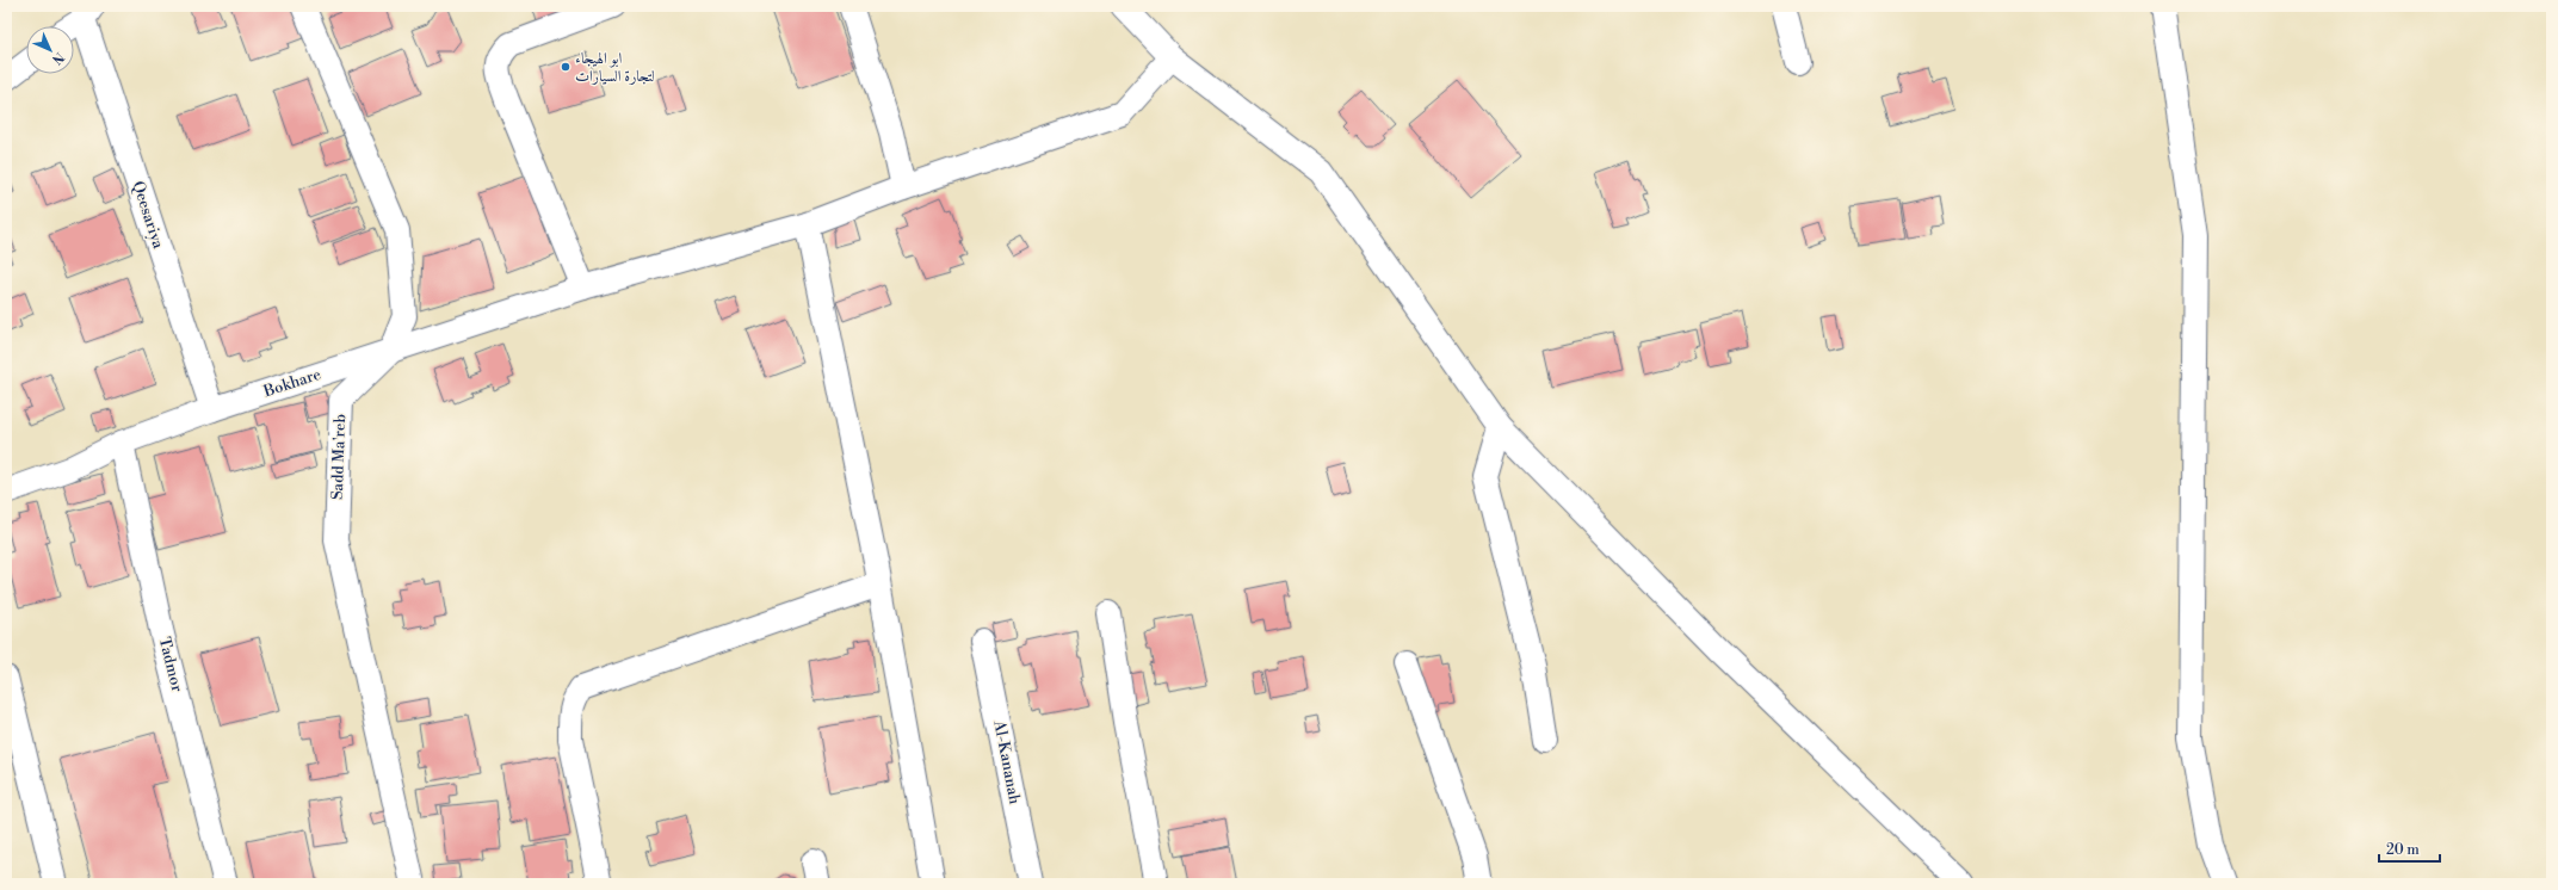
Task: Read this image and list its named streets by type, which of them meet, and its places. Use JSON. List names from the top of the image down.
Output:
{
  "streets": {
    "street": [
      "Qeesariya",
      "Bokhare",
      "Sadd Ma'reb",
      "Tadmor",
      "Al-Kananah"
    ]
  },
  "crossings": [
    ["Qeesariya", "Bokhare"],
    ["Bokhare", "Sadd Ma'reb"],
    ["Bokhare", "Tadmor"]
  ],
  "places": ["ابو الهيجاء لتجارة السيارات"],
  "scale_bar": "20 m",
  "north": "bottom right"
}
